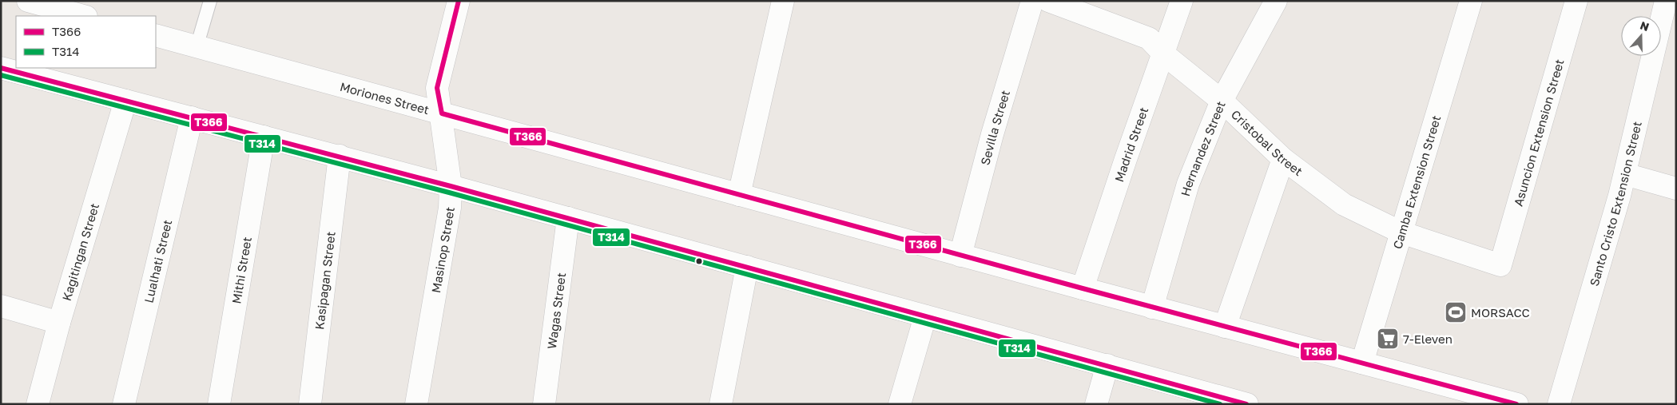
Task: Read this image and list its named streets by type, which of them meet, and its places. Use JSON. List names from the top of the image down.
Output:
{
  "streets": {
    "street": [
      "Moriones Street",
      "Sevilla Street",
      "Asuncion Extension Street",
      "Cristobal Street",
      "Madrid Street",
      "Hernandez Street",
      "Camba Extension Street",
      "Santo Cristo Extension Street",
      "Masinop Street",
      "Kagitingan Street",
      "Lualhati Street",
      "Mithi Street",
      "Kasipagan Street",
      "Wagas Street"
    ]
  },
  "crossings": [
    ["Moriones Street", "Sevilla Street"],
    ["Moriones Street", "Madrid Street"],
    ["Moriones Street", "Hernandez Street"],
    ["Moriones Street", "Camba Extension Street"],
    ["Moriones Street", "Masinop Street"],
    ["Asuncion Extension Street", "Cristobal Street"],
    ["Cristobal Street", "Madrid Street"],
    ["Cristobal Street", "Hernandez Street"],
    ["Cristobal Street", "Camba Extension Street"]
  ],
  "places": {
    "sports": ["MORSACC"],
    "supermarket": ["7-Eleven"]
  },
  "lines": ["transit line T366", "transit line T314"],
  "legend": ["T366", "T314"],
  "north": "top"
}
